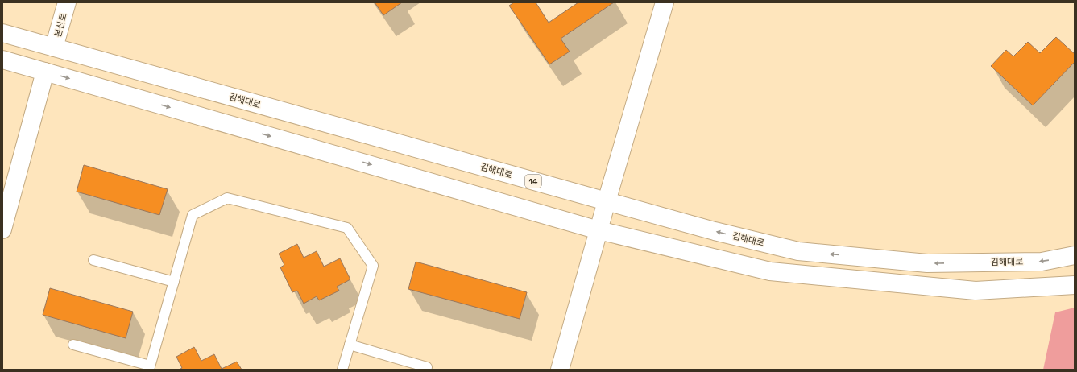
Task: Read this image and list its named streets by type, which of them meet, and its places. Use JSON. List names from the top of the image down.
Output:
{
  "streets": {
    "main road": ["본산로", "김해대로", "14"]
  },
  "crossings": [
    ["본산로", "김해대로"]
  ]
}
